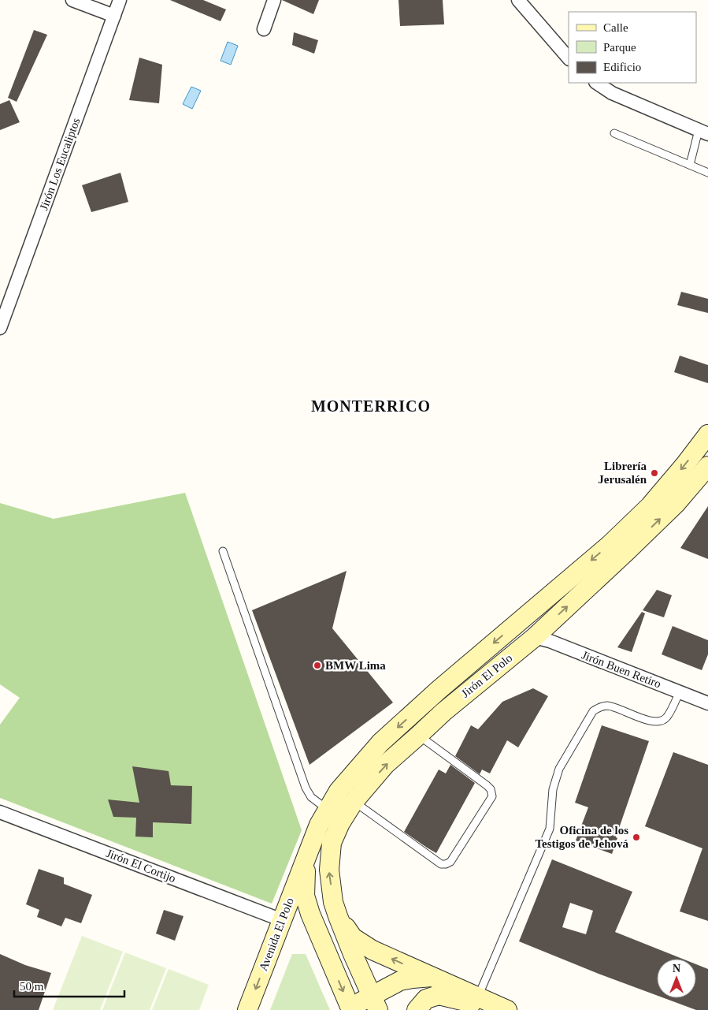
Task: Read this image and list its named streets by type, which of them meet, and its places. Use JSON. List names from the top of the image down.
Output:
{
  "streets": {
    "main road": ["Jirón El Polo", "Avenida El Polo"],
    "street": ["Jirón Los Eucaliptos", "Jirón Buen Retiro", "Jirón El Cortijo"]
  },
  "crossings": [
    ["Jirón Buen Retiro", "Jirón El Polo"],
    ["Jirón El Polo", "Avenida El Polo"],
    ["Jirón El Cortijo", "Avenida El Polo"]
  ],
  "one_way": ["Avenida El Polo"],
  "districts": ["MONTERRICO"],
  "places": ["Librería Jerusalén", "BMW Lima", "Oficina de los Testigos de Jehová"],
  "legend": ["Calle", "Parque", "Edificio"],
  "scale_bar": "50 m",
  "north": "top"
}
